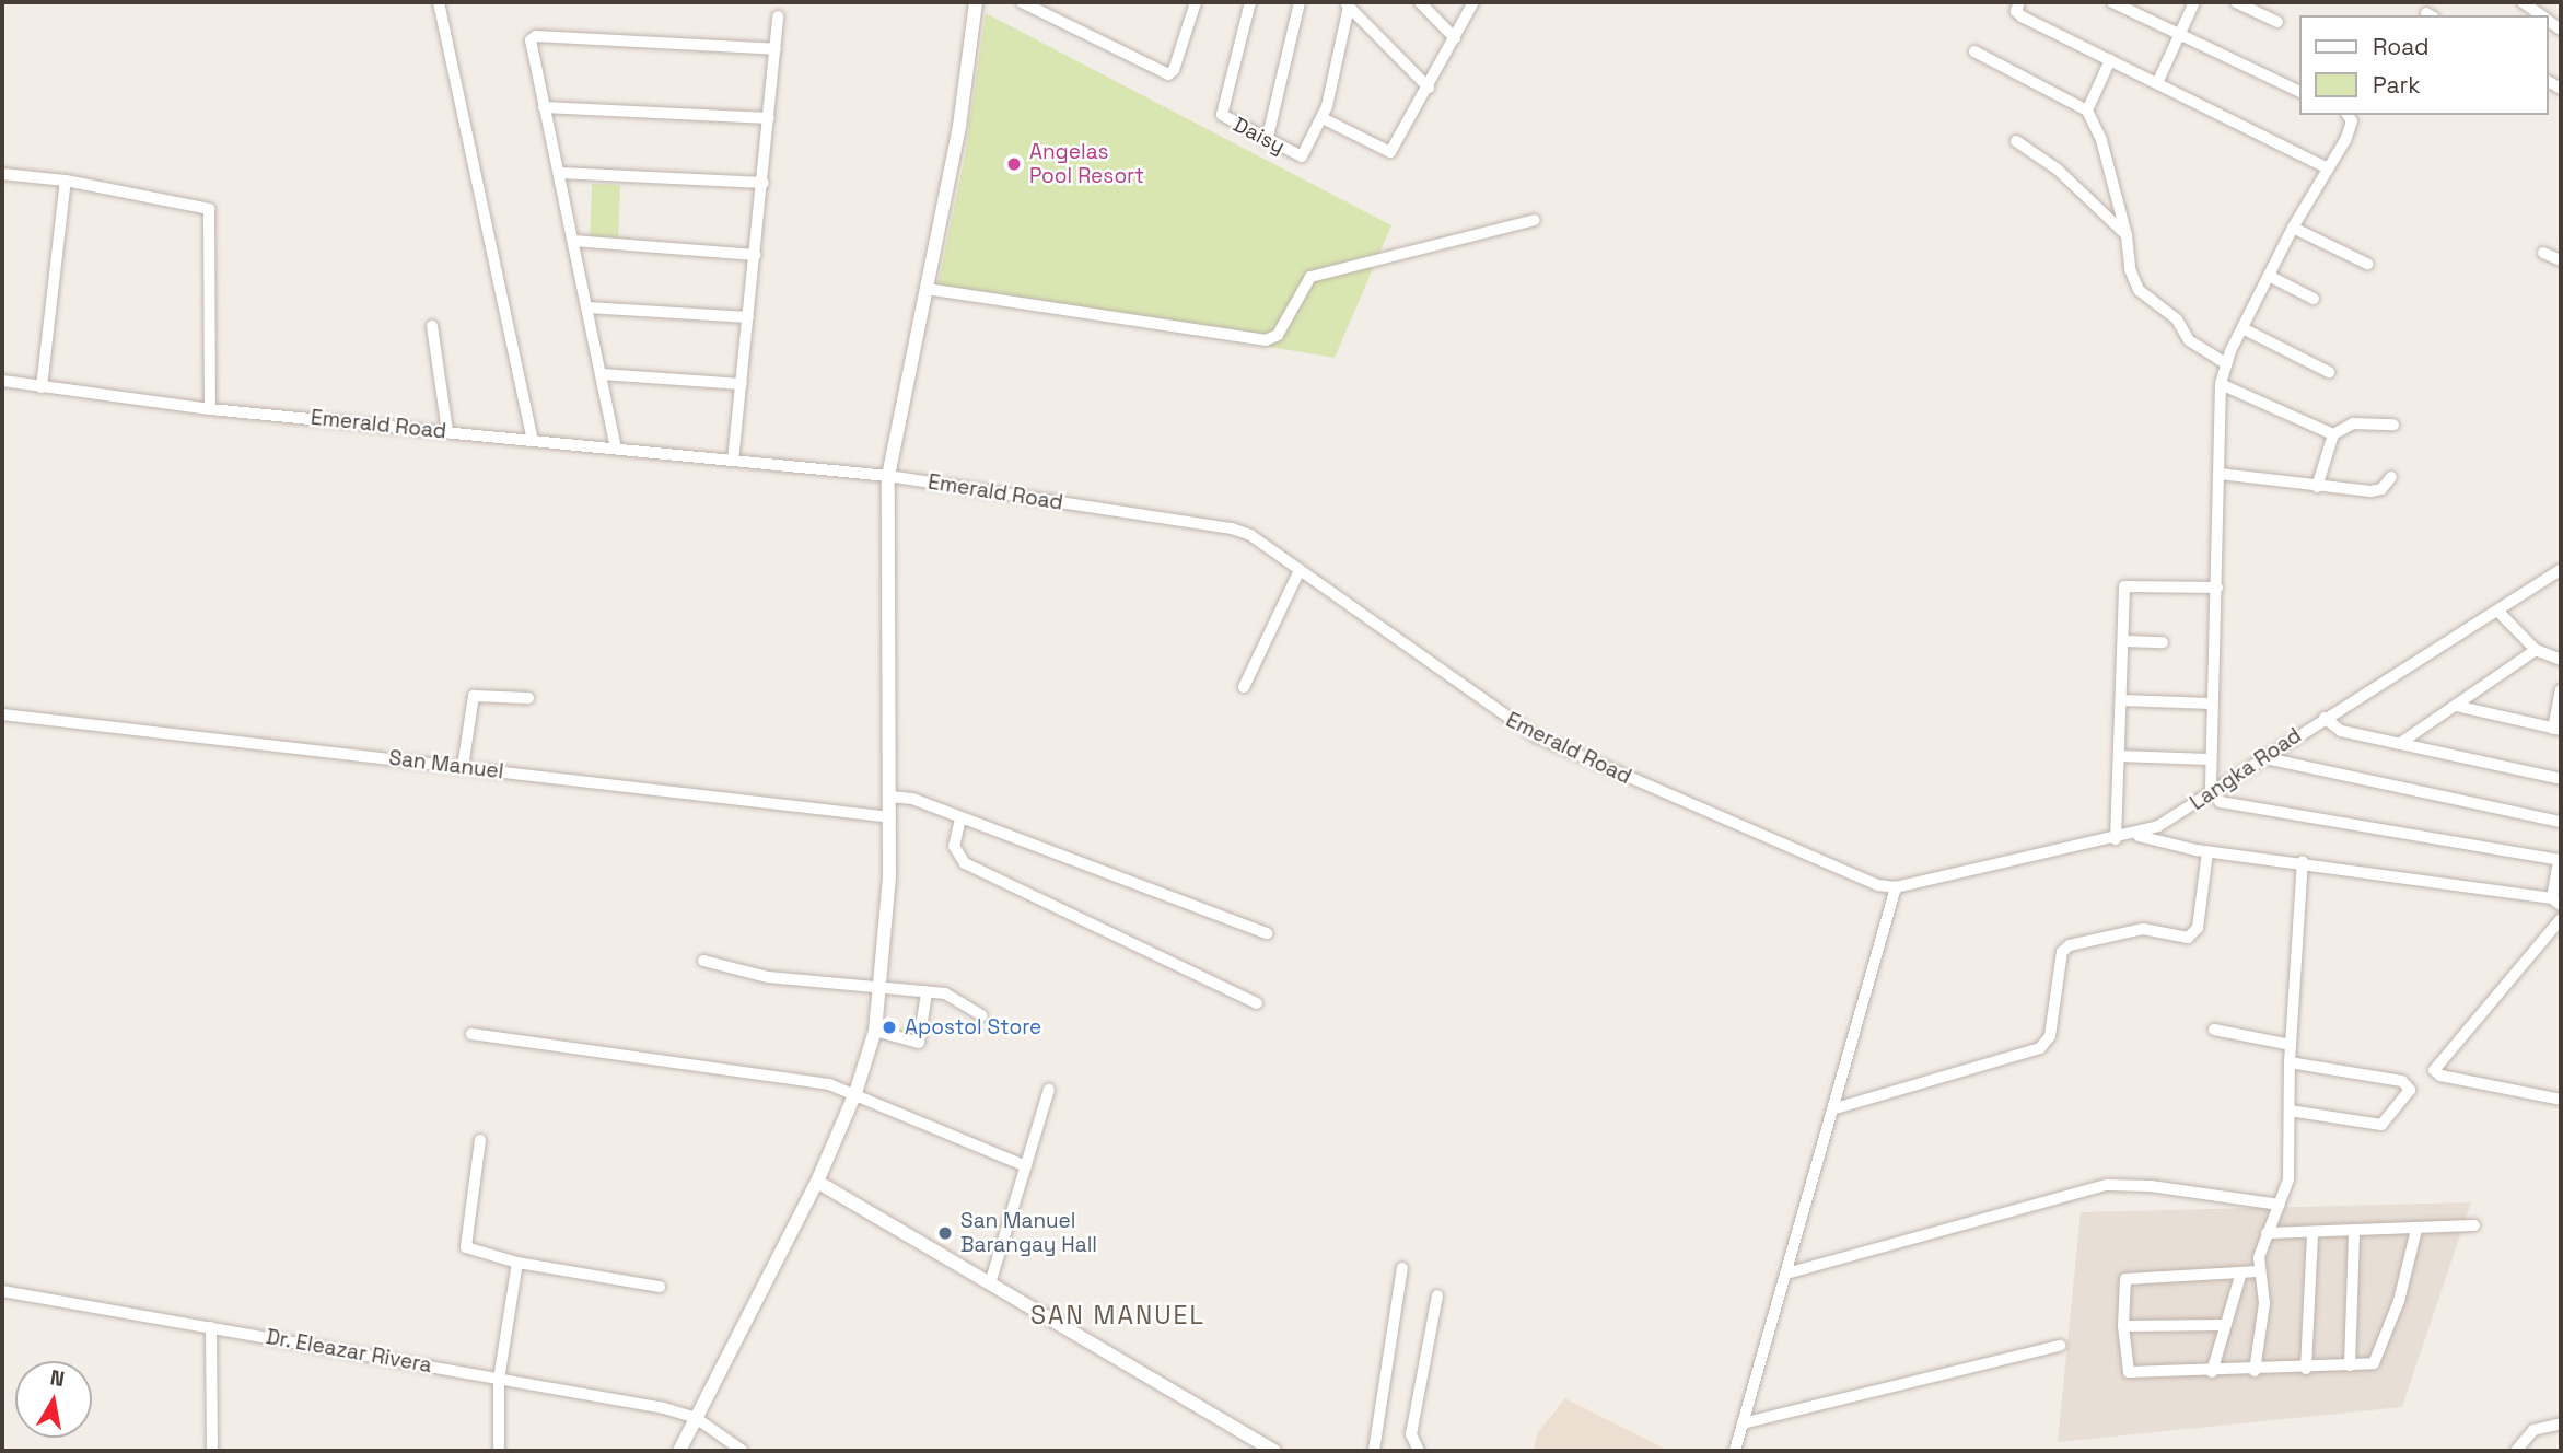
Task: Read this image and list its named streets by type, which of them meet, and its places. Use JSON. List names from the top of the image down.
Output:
{
  "streets": {
    "street": [
      "Daisy",
      "Emerald Road",
      "San Manuel",
      "Langka Road",
      "Dr. Eleazar Rivera"
    ]
  },
  "crossings": [
    ["Emerald Road", "Langka Road"]
  ],
  "districts": ["SAN MANUEL"],
  "places": ["Angelas Pool Resort", "Apostol Store", "San Manuel Barangay Hall"],
  "legend": ["Road", "Park"],
  "north": "top"
}
